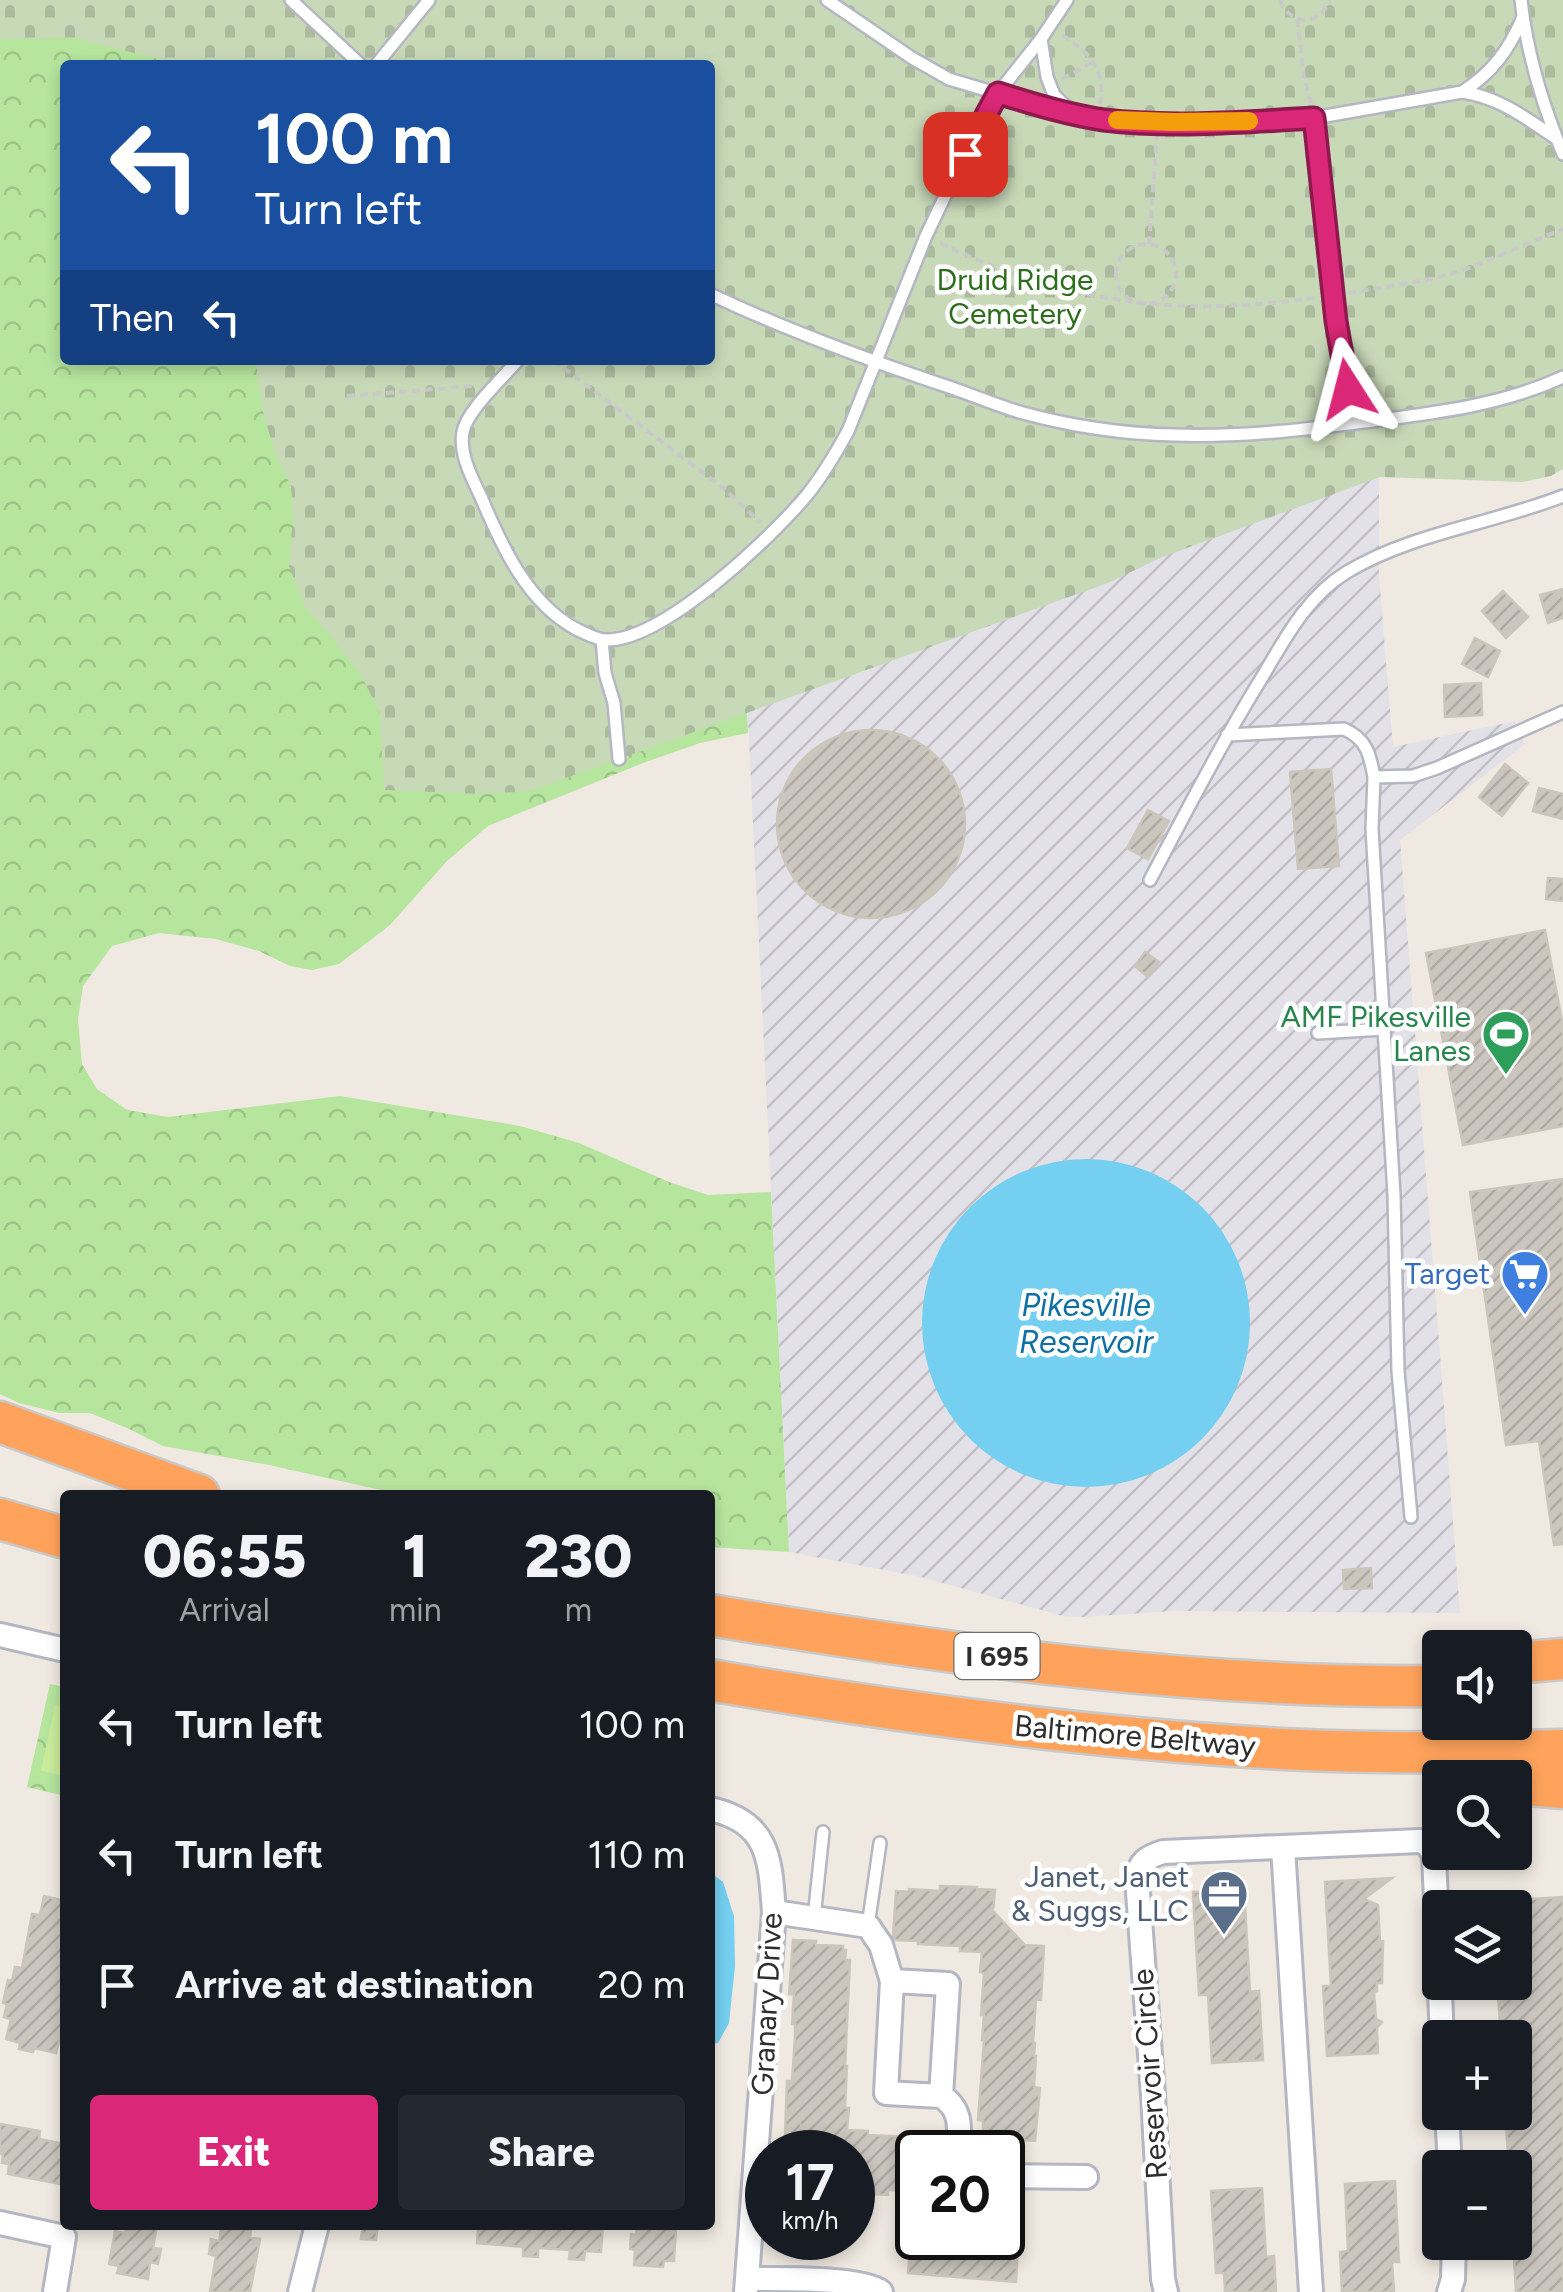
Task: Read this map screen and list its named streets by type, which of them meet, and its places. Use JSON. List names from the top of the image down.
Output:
{
  "streets": {
    "highway": ["I 695", "Baltimore Beltway"],
    "street": ["Granary Drive", "Reservoir Circle"]
  },
  "water": ["Pikesville Reservoir"],
  "parks": ["Druid Ridge Cemetery"],
  "places": {
    "sports": ["AMF Pikesville Lanes"],
    "supermarket": ["Target"],
    "office": ["Janet, Janet & Suggs, LLC"]
  },
  "page": {
    "turn": ["100 m", "Turn left"],
    "then": "Then",
    "eta": [
      "06:55",
      "Arrival",
      "1",
      "min",
      "230",
      "m"
    ],
    "map_buttons": ["+", "−"],
    "list": [
      {
        "name": "Turn left",
        "value": "100 m"
      },
      {
        "name": "Turn left",
        "value": "110 m"
      },
      {
        "name": "Arrive at destination",
        "value": "20 m"
      }
    ],
    "buttons": ["Exit", "Share"],
    "speed": "17 km/h",
    "limit": "20"
  }
}
